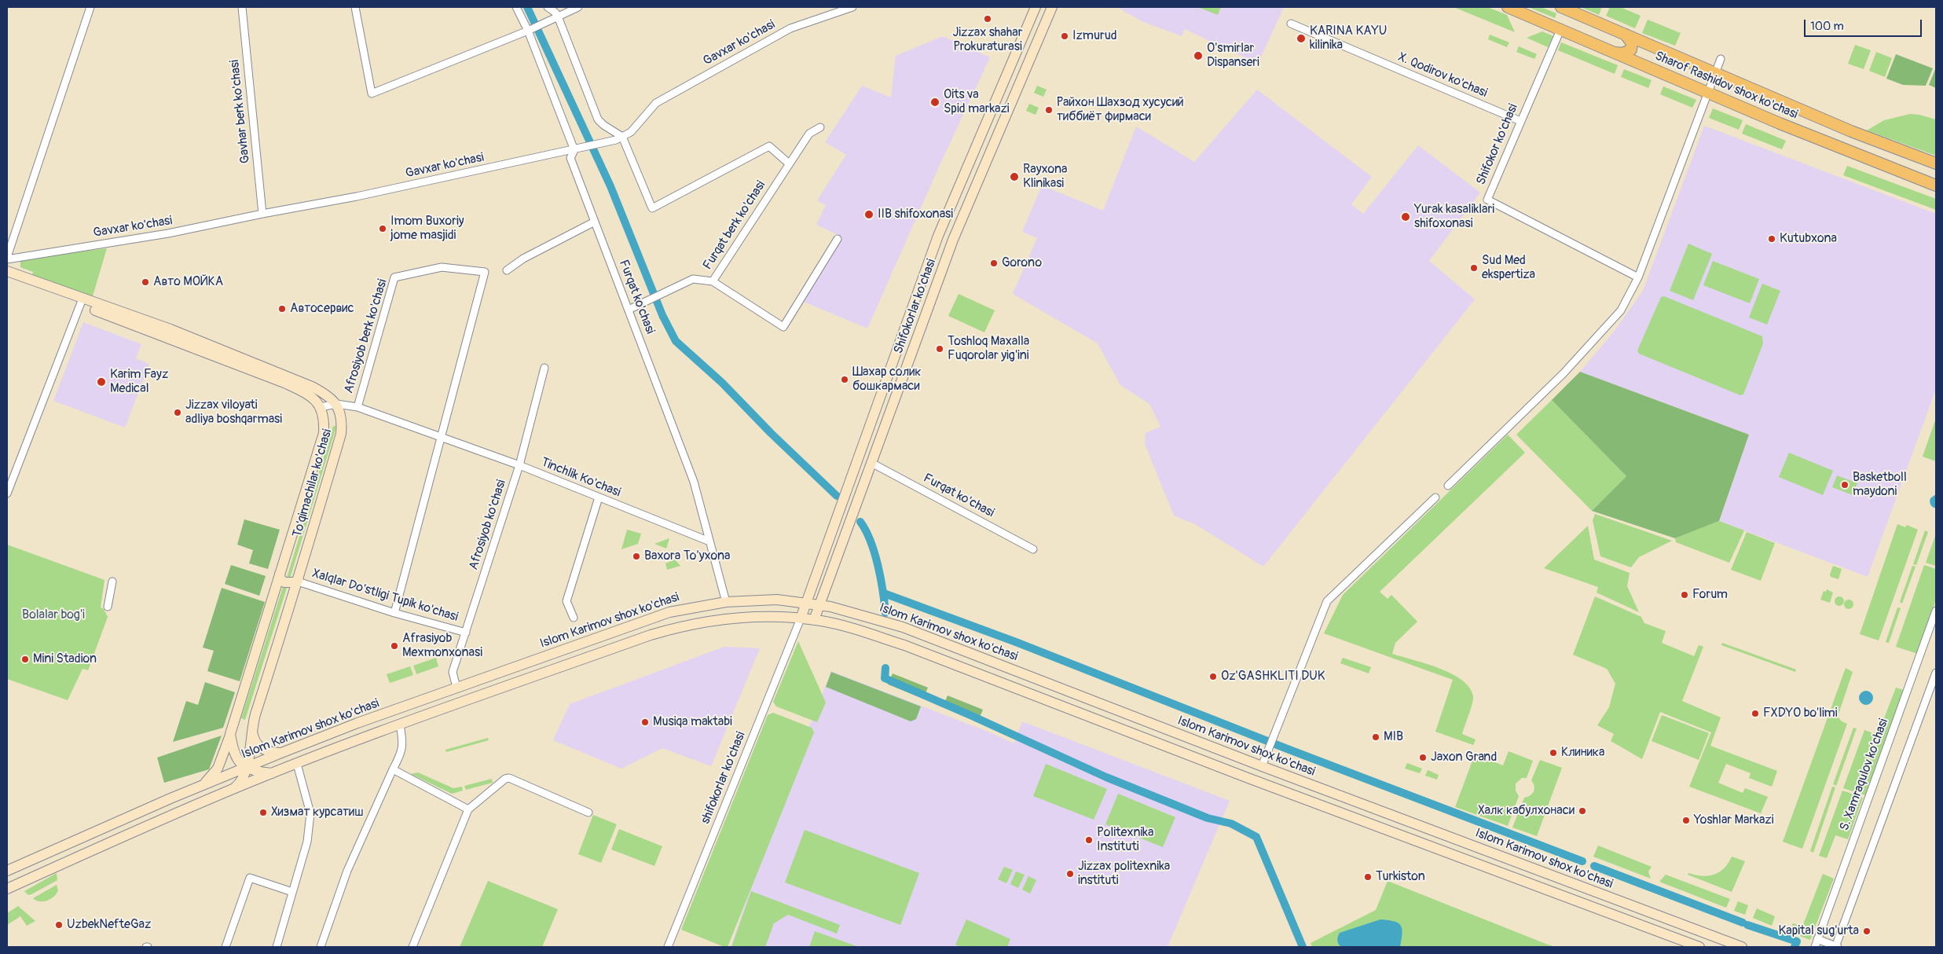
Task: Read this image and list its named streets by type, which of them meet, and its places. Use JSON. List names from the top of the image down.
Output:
{
  "streets": {
    "main road": [
      "Sharof Rashidov shox ko'chasi",
      "Shifokorlar ko'chasi",
      "To'qimachilar ko'chasi",
      "Islom Karimov shox ko'chasi"
    ],
    "street": [
      "Gavxar ko'chasi",
      "X. Qodirov ko'chasi",
      "Gavhar berk ko'chasi",
      "Shifokor ko'chasi",
      "Furqat berk ko'chasi",
      "Furqat ko'chasi",
      "Afrosiyob berk ko'chasi",
      "Tinchlik Ko'chasi",
      "Afrosiyob ko'chasi",
      "Xalqlar Do'stligi Tupik ko'chasi",
      "S. Xamraqulov ko'chasi",
      "shifokorlar ko'chasi"
    ]
  },
  "crossings": [
    ["Gavxar ko'chasi", "Gavhar berk ko'chasi"],
    ["Gavxar ko'chasi", "Furqat ko'chasi"],
    ["X. Qodirov ko'chasi", "Shifokor ko'chasi"],
    ["Sharof Rashidov shox ko'chasi", "Shifokor ko'chasi"],
    ["Furqat ko'chasi", "Shifokorlar ko'chasi"],
    ["Furqat ko'chasi", "Tinchlik Ko'chasi"],
    ["Furqat ko'chasi", "Islom Karimov shox ko'chasi"],
    ["Shifokorlar ko'chasi", "Islom Karimov shox ko'chasi"],
    ["Shifokorlar ko'chasi", "shifokorlar ko'chasi"],
    ["Afrosiyob berk ko'chasi", "Tinchlik Ko'chasi"],
    ["Afrosiyob berk ko'chasi", "Xalqlar Do'stligi Tupik ko'chasi"],
    ["Tinchlik Ko'chasi", "Afrosiyob ko'chasi"],
    ["To'qimachilar ko'chasi", "Xalqlar Do'stligi Tupik ko'chasi"],
    ["To'qimachilar ko'chasi", "Islom Karimov shox ko'chasi"],
    ["Afrosiyob ko'chasi", "Xalqlar Do'stligi Tupik ko'chasi"],
    ["Afrosiyob ko'chasi", "Islom Karimov shox ko'chasi"],
    ["Islom Karimov shox ko'chasi", "shifokorlar ko'chasi"]
  ],
  "parks": ["Bolalar bog'i"],
  "places": [
    "Jizzax shahar Prokuraturasi",
    "Izmurud",
    "KARINA KAYU kilinika",
    "O'smirlar Dispanseri",
    "Oits va Spid markazi",
    "Райхон Шахзод хусусий тиббиёт фирмаси",
    "Rayxona Klinikasi",
    "IIB shifoxonasi",
    "Yurak kasaliklari shifoxonasi",
    "Imom Buxoriy jome masjidi",
    "Kutubxona",
    "Gorono",
    "Sud Med ekspertiza",
    "Авто МОЙКА",
    "Автосервис",
    "Toshloq Maxalla Fuqorolar yig'ini",
    "Шахар солик бошкармаси",
    "Karim Fayz Medical",
    "Jizzax viloyati adliya boshqarmasi",
    "Basketboll maydoni",
    "Baxora To'yxona",
    "Forum",
    "Afrasiyob Mexmonxonasi",
    "Mini Stadion",
    "Oz'GASHKLITI DUK",
    "FXDYO bo'limi",
    "Musiqa maktabi",
    "MIB",
    "Клиника",
    "Jaxon Grand",
    "Халк кабулхонаси",
    "Хизмат курсатиш",
    "Yoshlar Markazi",
    "Politexnika Instituti",
    "Jizzax politexnika instituti",
    "Turkiston",
    "UzbekNefteGaz",
    "Kapital sug'urta"
  ],
  "scale_bar": "100 m"
}
